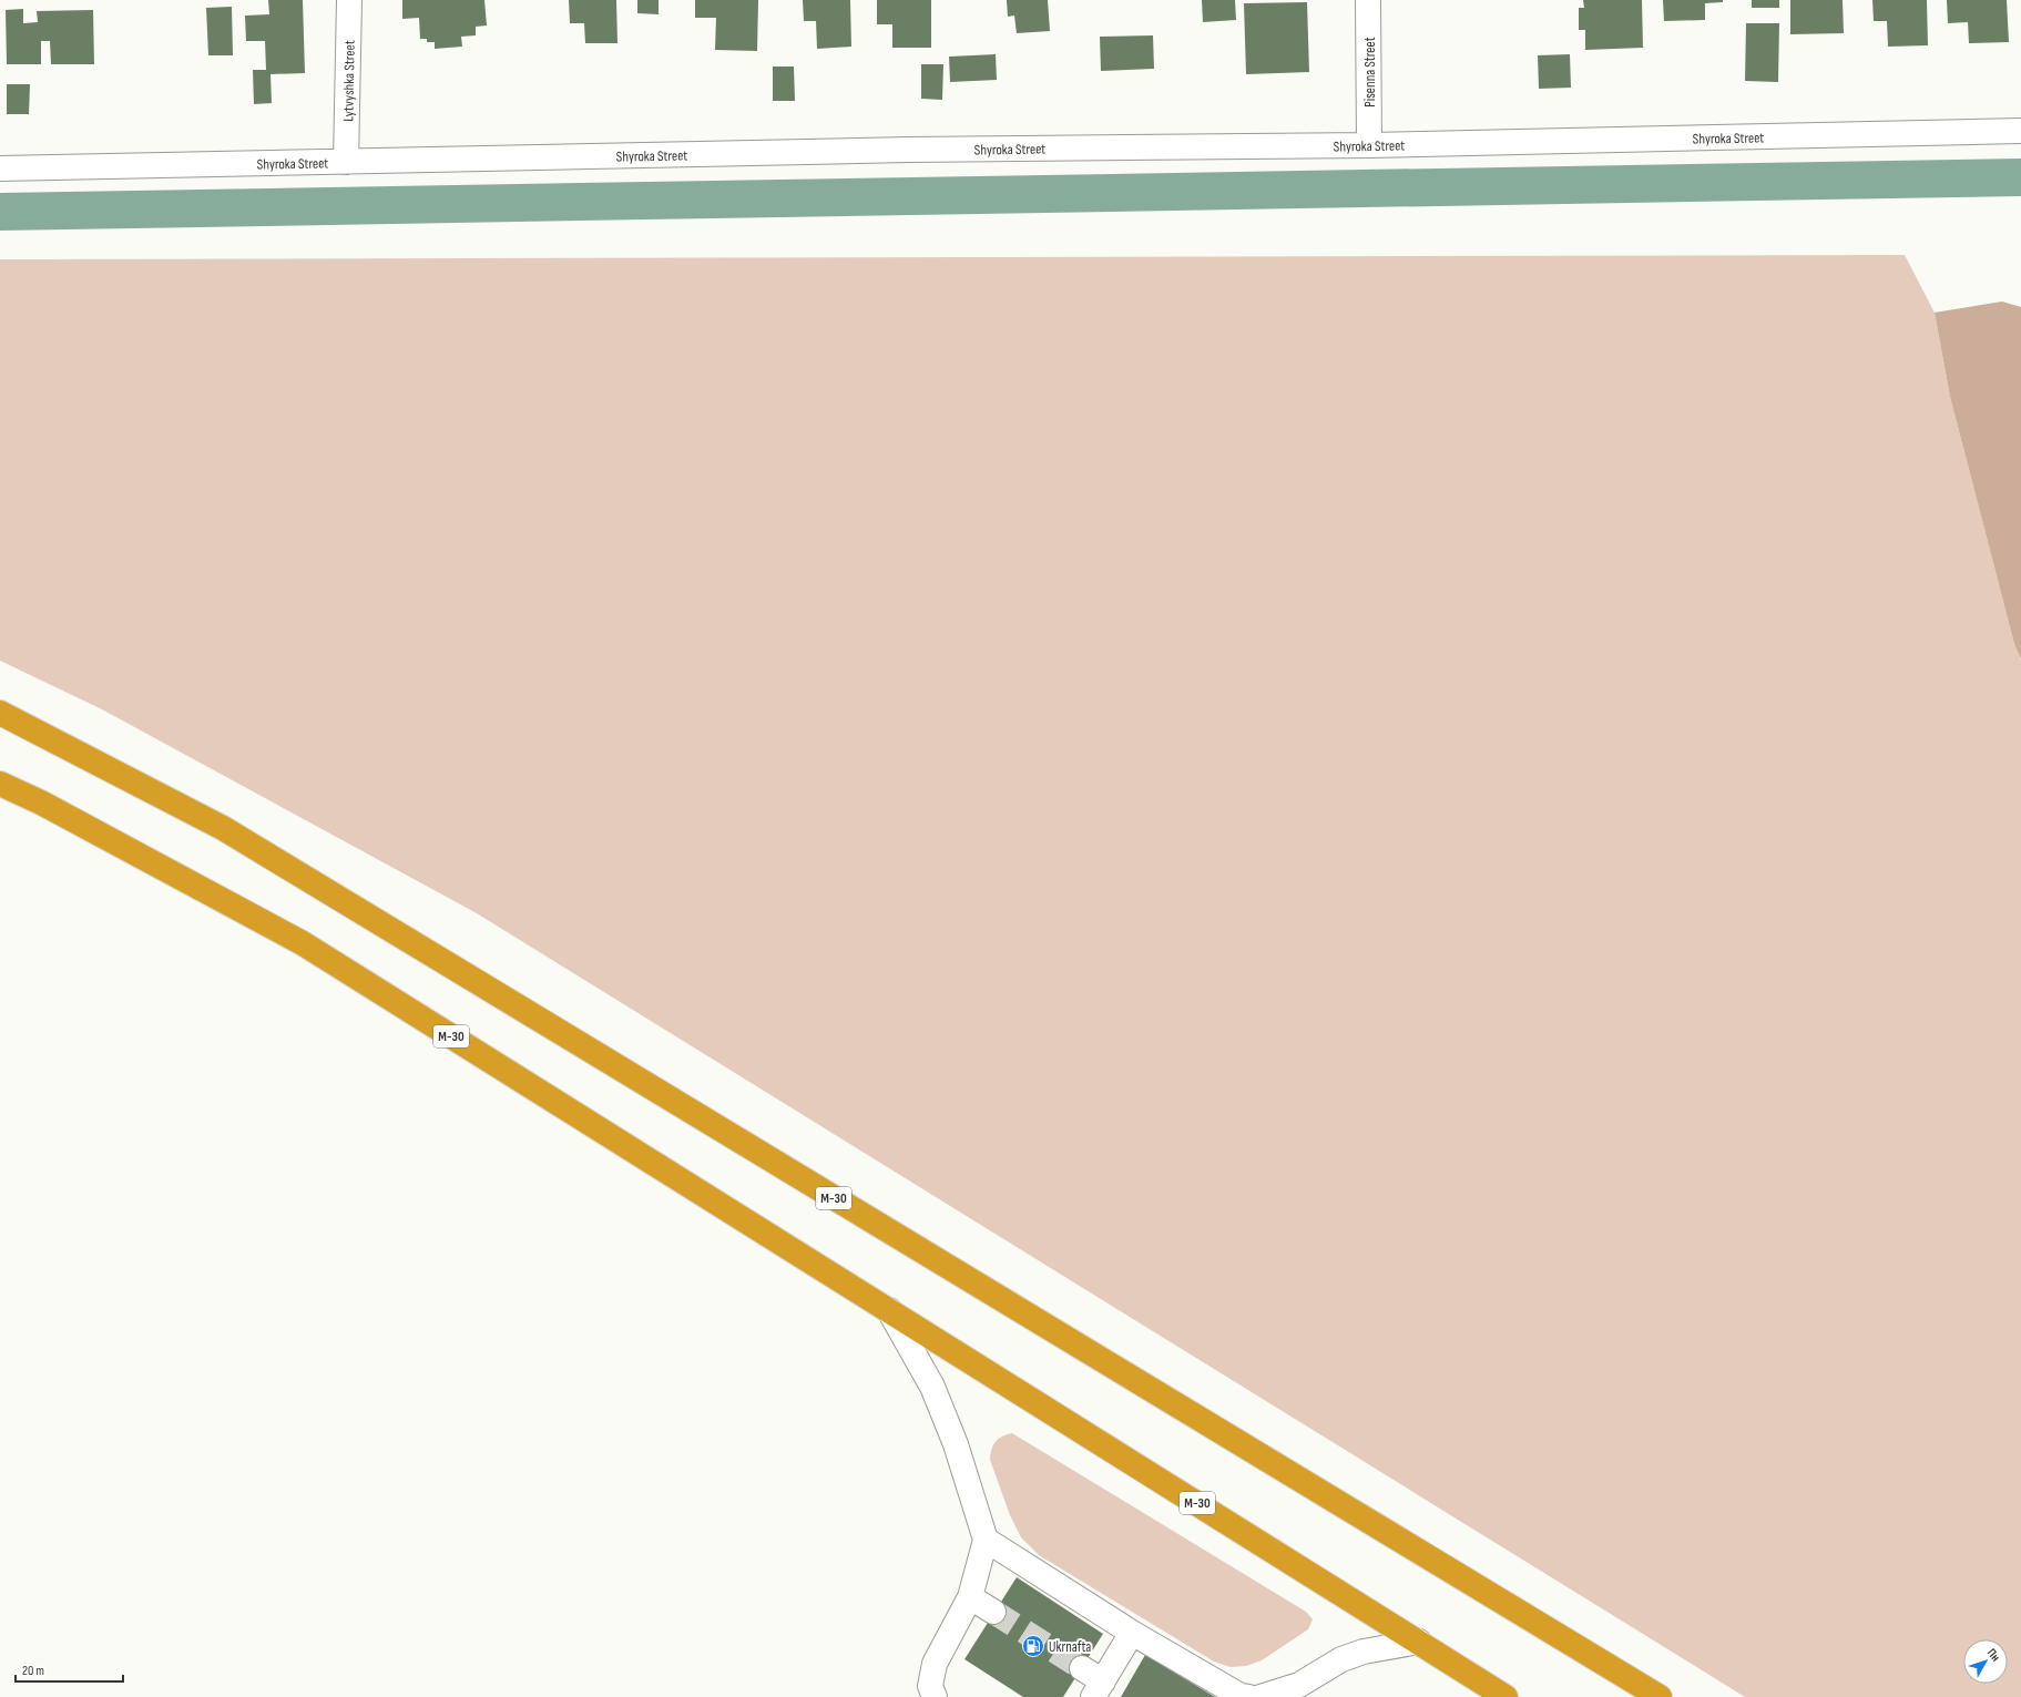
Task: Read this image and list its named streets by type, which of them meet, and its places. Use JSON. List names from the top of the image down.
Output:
{
  "streets": {
    "highway": ["М-30"],
    "street": ["Pisenna Street", "Lytvyshka Street", "Shyroka Street"]
  },
  "crossings": [
    ["Pisenna Street", "Shyroka Street"],
    ["Lytvyshka Street", "Shyroka Street"]
  ],
  "places": {
    "fuel station": ["Ukrnafta"]
  },
  "scale_bar": "20 m",
  "north": "top right"
}
